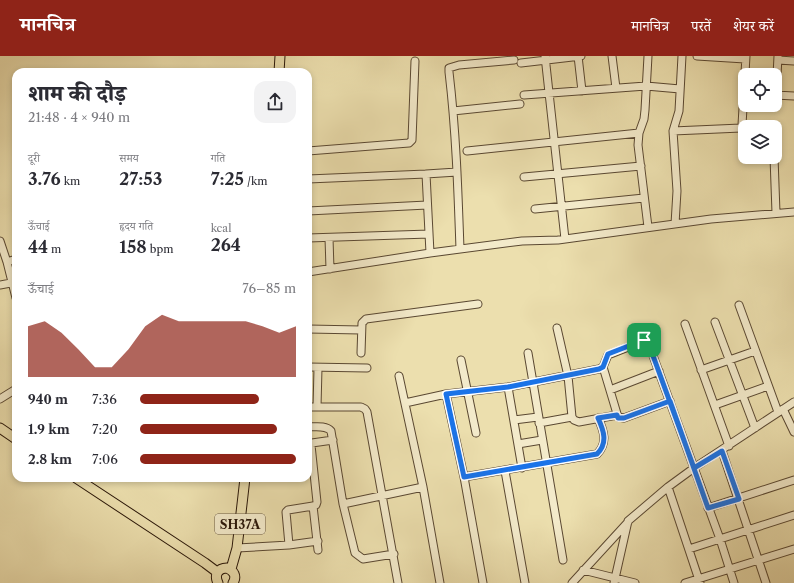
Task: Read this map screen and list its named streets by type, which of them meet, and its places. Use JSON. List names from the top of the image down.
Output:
{
  "streets": {
    "main road": ["SH37A"]
  },
  "page": {
    "header": "मानचित्र",
    "nav": ["मानचित्र", "परतें", "शेयर करें"],
    "heading": ["शाम की दौड़", "21:48 · 4 × 940 m"],
    "stats": [
      ["दूरी", "3.76 km"],
      ["समय", "27:53"],
      ["गति", "7:25 /km"],
      ["ऊँचाई", "44 m"],
      ["हृदय गति", "158 bpm"],
      ["kcal", "264"]
    ],
    "chart": ["ऊँचाई", "76–85 m"],
    "list": [
      {
        "name": "940 m",
        "note": "7:36"
      },
      {
        "name": "1.9 km",
        "note": "7:20"
      },
      {
        "name": "2.8 km",
        "note": "7:06"
      }
    ]
  }
}
